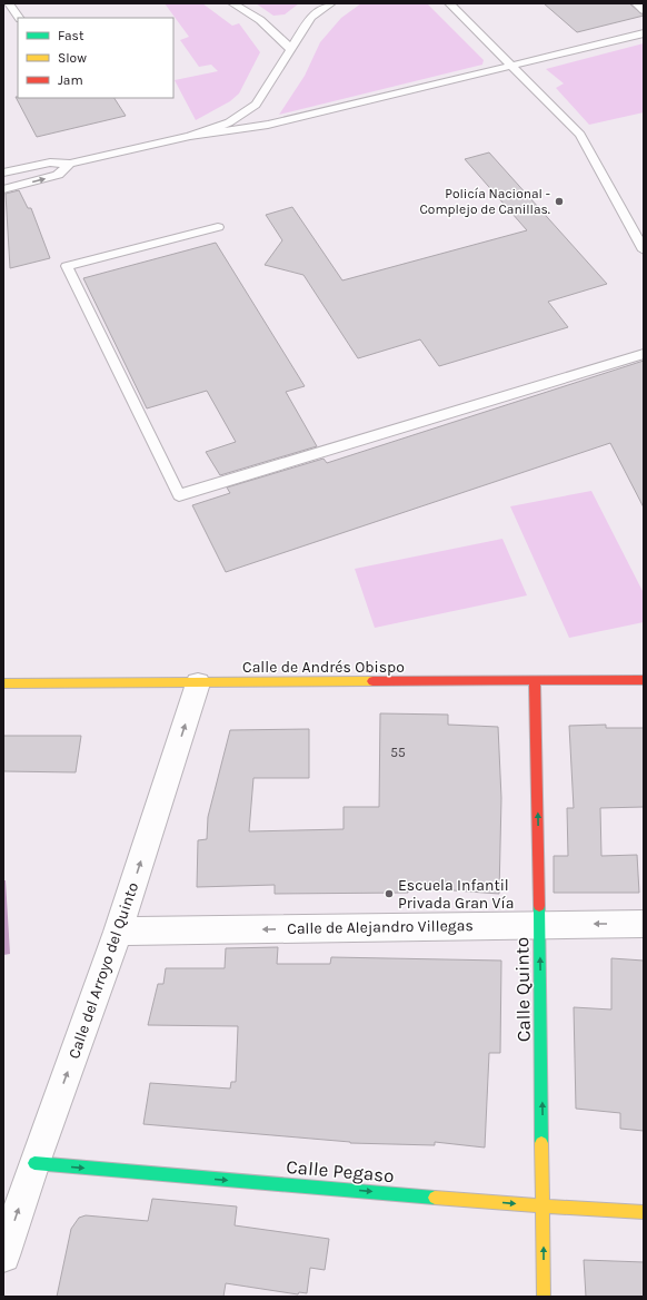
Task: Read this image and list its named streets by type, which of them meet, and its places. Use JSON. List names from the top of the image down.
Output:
{
  "streets": {
    "street": [
      "Calle de Andrés Obispo",
      "Calle de Alejandro Villegas",
      "Calle del Arroyo del Quinto",
      "Calle Quinto",
      "Calle Pegaso"
    ]
  },
  "crossings": [
    ["Calle de Andrés Obispo", "Calle del Arroyo del Quinto"],
    ["Calle de Andrés Obispo", "Calle Quinto"],
    ["Calle de Alejandro Villegas", "Calle del Arroyo del Quinto"],
    ["Calle de Alejandro Villegas", "Calle Quinto"],
    ["Calle del Arroyo del Quinto", "Calle Pegaso"],
    ["Calle Quinto", "Calle Pegaso"]
  ],
  "one_way": [
    "Calle de Alejandro Villegas",
    "Calle del Arroyo del Quinto",
    "Calle Quinto",
    "Calle Pegaso"
  ],
  "places": ["Policía Nacional - Complejo de Canillas.", "Escuela Infantil Privada Gran Vía"],
  "house_numbers": ["55"],
  "legend": ["Fast", "Slow", "Jam"]
}
